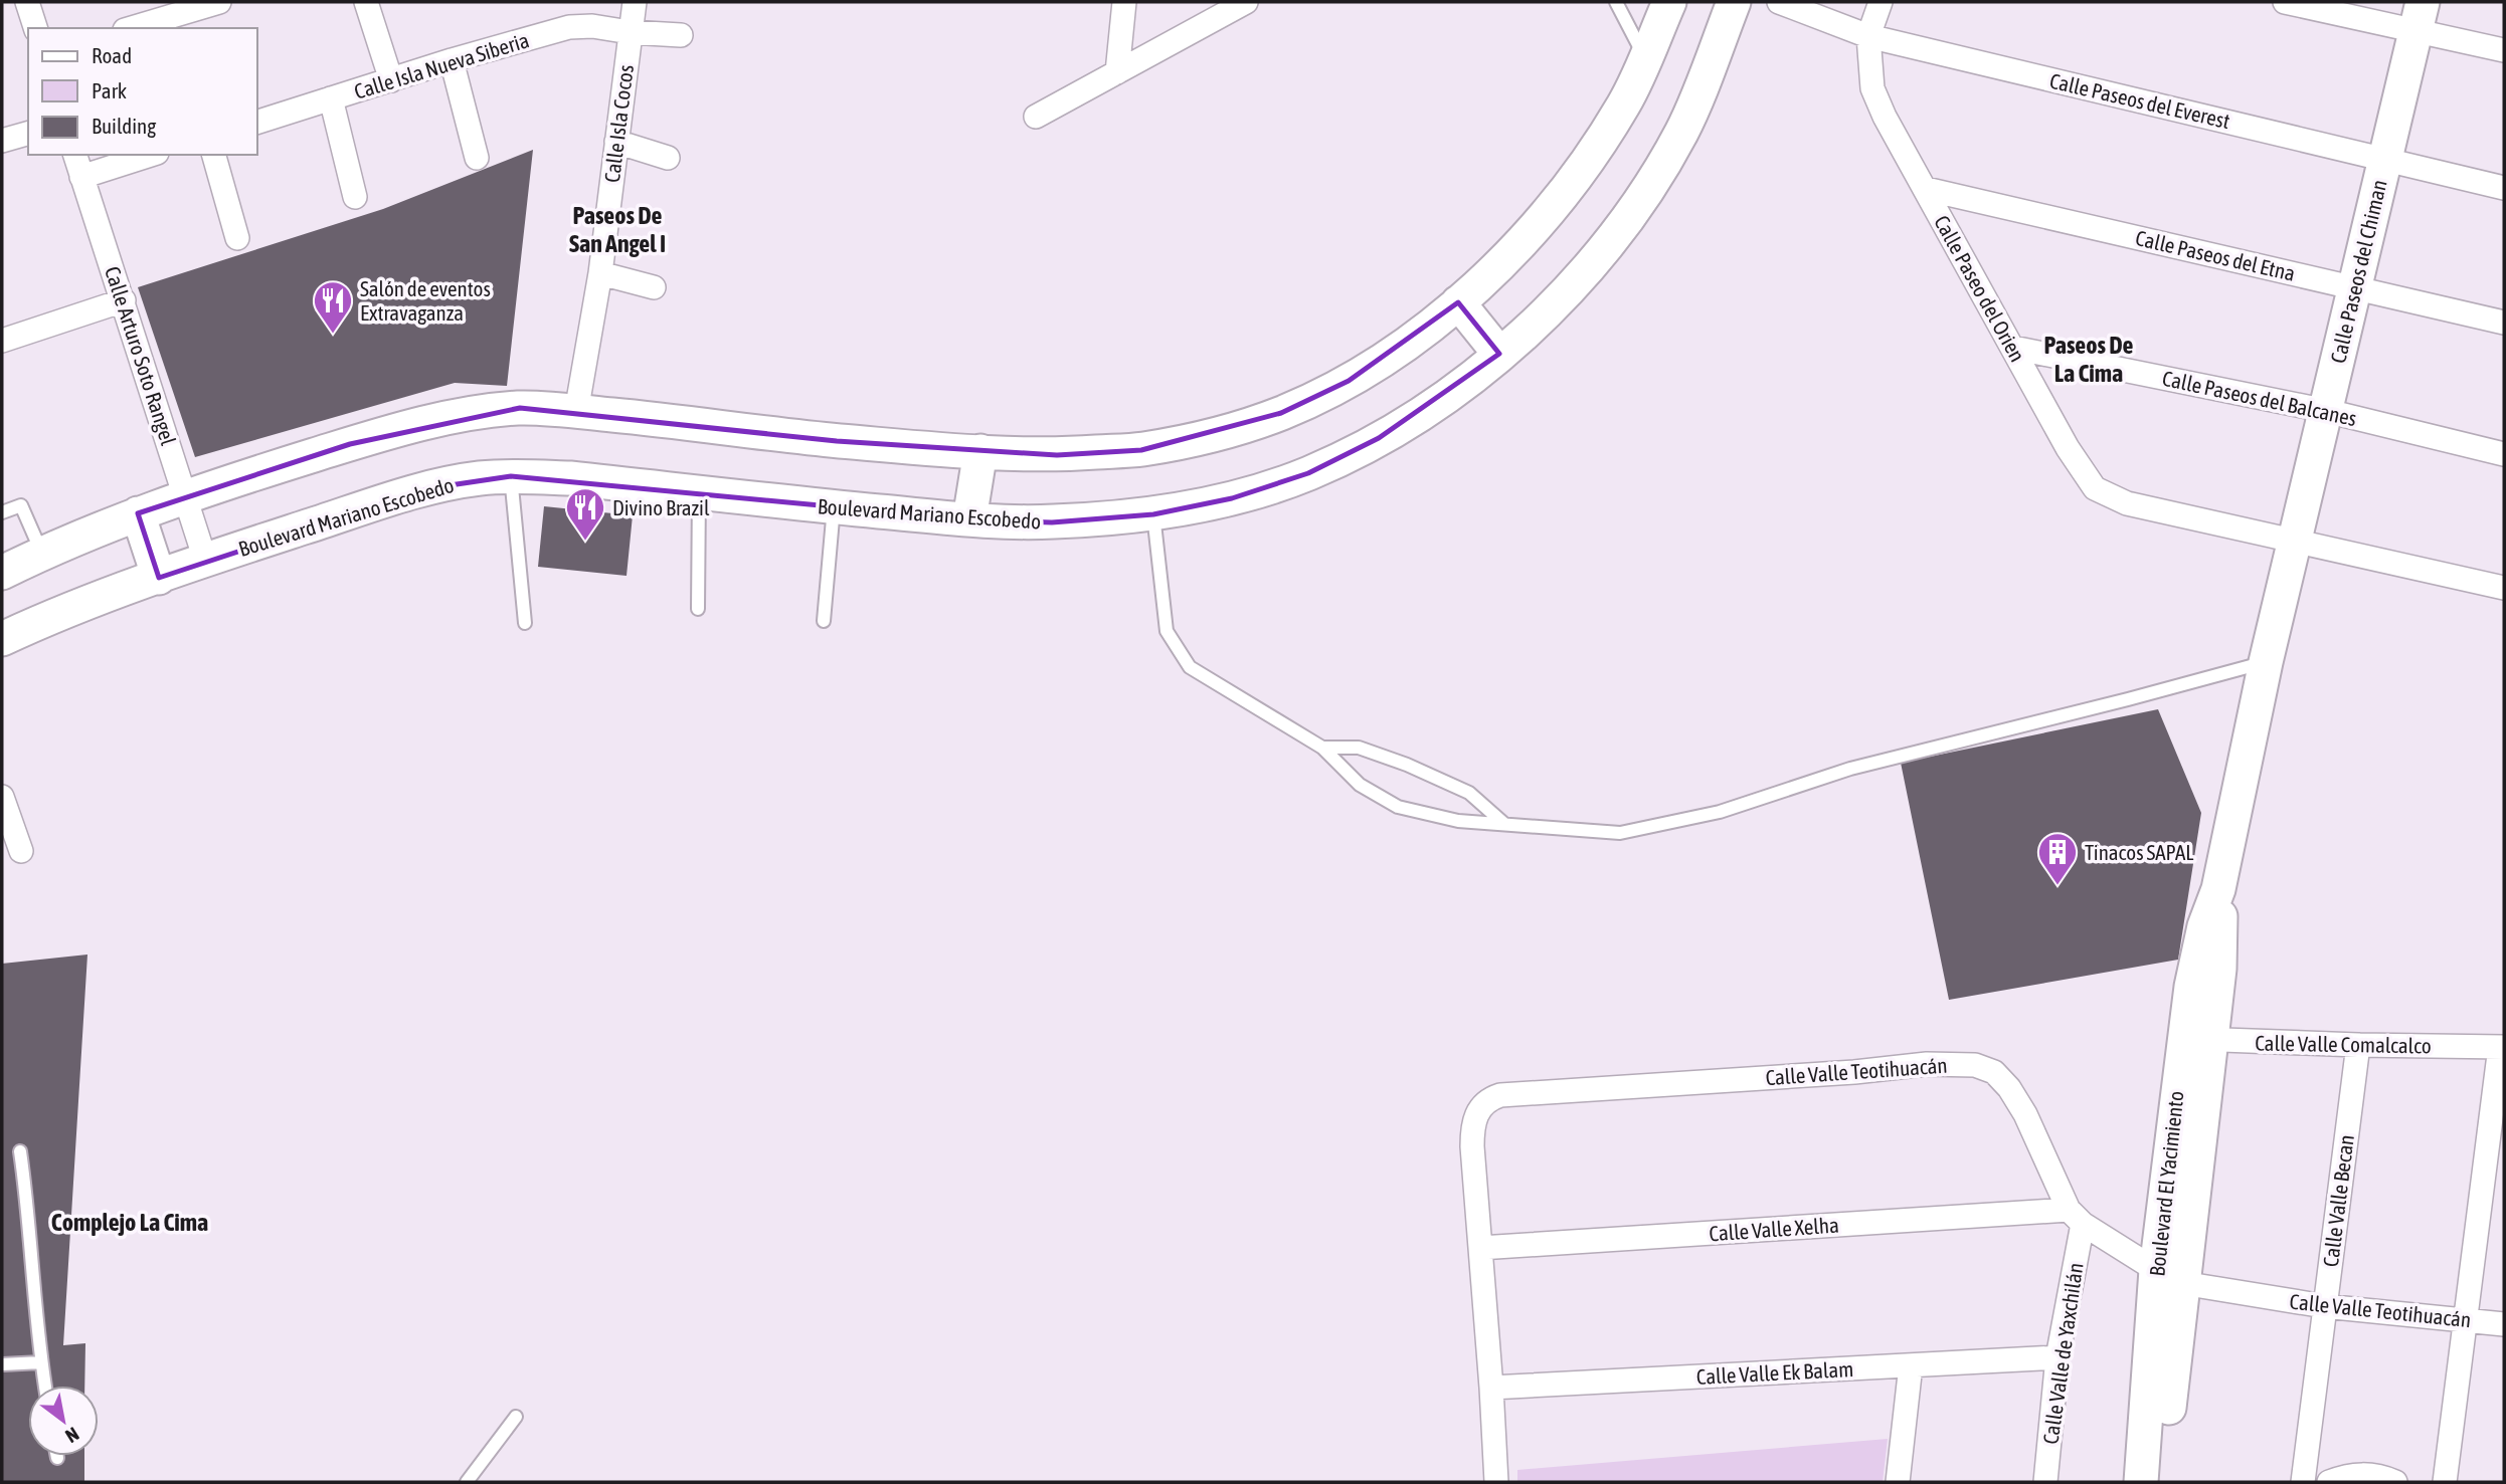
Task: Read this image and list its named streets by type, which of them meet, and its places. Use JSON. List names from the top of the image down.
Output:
{
  "streets": {
    "street": [
      "Calle Isla Nueva Siberia",
      "Calle Paseos del Everest",
      "Calle Isla Cocos",
      "Calle Paseos del Etna",
      "Calle Paseos del Chiman",
      "Calle Paseo del Orien",
      "Calle Arturo Soto Rangel",
      "Calle Paseos del Balcanes",
      "Boulevard Mariano Escobedo",
      "Calle Valle Comalcalco",
      "Calle Valle Teotihuacán",
      "Boulevard El Yacimiento",
      "Calle Valle Becan",
      "Calle Valle Xelha",
      "Calle Valle de Yaxchilán",
      "Calle Valle Ek Balam"
    ]
  },
  "crossings": [
    ["Calle Isla Nueva Siberia", "Calle Isla Cocos"],
    ["Calle Paseos del Everest", "Calle Paseos del Chiman"],
    ["Calle Paseos del Everest", "Calle Paseo del Orien"],
    ["Calle Paseos del Etna", "Calle Paseos del Chiman"],
    ["Calle Paseos del Etna", "Calle Paseo del Orien"],
    ["Calle Paseos del Chiman", "Calle Paseo del Orien"],
    ["Calle Paseos del Chiman", "Calle Paseos del Balcanes"],
    ["Calle Paseos del Chiman", "Boulevard El Yacimiento"],
    ["Calle Paseo del Orien", "Calle Paseos del Balcanes"],
    ["Calle Paseo del Orien", "Boulevard El Yacimiento"],
    ["Calle Arturo Soto Rangel", "Boulevard Mariano Escobedo"],
    ["Calle Valle Comalcalco", "Boulevard El Yacimiento"],
    ["Calle Valle Comalcalco", "Calle Valle Becan"],
    ["Calle Valle Teotihuacán", "Boulevard El Yacimiento"],
    ["Calle Valle Teotihuacán", "Calle Valle Becan"],
    ["Calle Valle Teotihuacán", "Calle Valle Xelha"],
    ["Calle Valle Teotihuacán", "Calle Valle de Yaxchilán"],
    ["Calle Valle Teotihuacán", "Calle Valle Ek Balam"],
    ["Calle Valle Xelha", "Calle Valle de Yaxchilán"],
    ["Calle Valle de Yaxchilán", "Calle Valle Ek Balam"]
  ],
  "districts": ["Paseos De San Angel I", "Paseos De La Cima", "Complejo La Cima"],
  "places": {
    "restaurant": ["Salón de eventos Extravaganza", "Divino Brazil"],
    "building": ["Tinacos SAPAL"]
  },
  "legend": ["Road", "Park", "Building"],
  "north": "bottom right"
}
